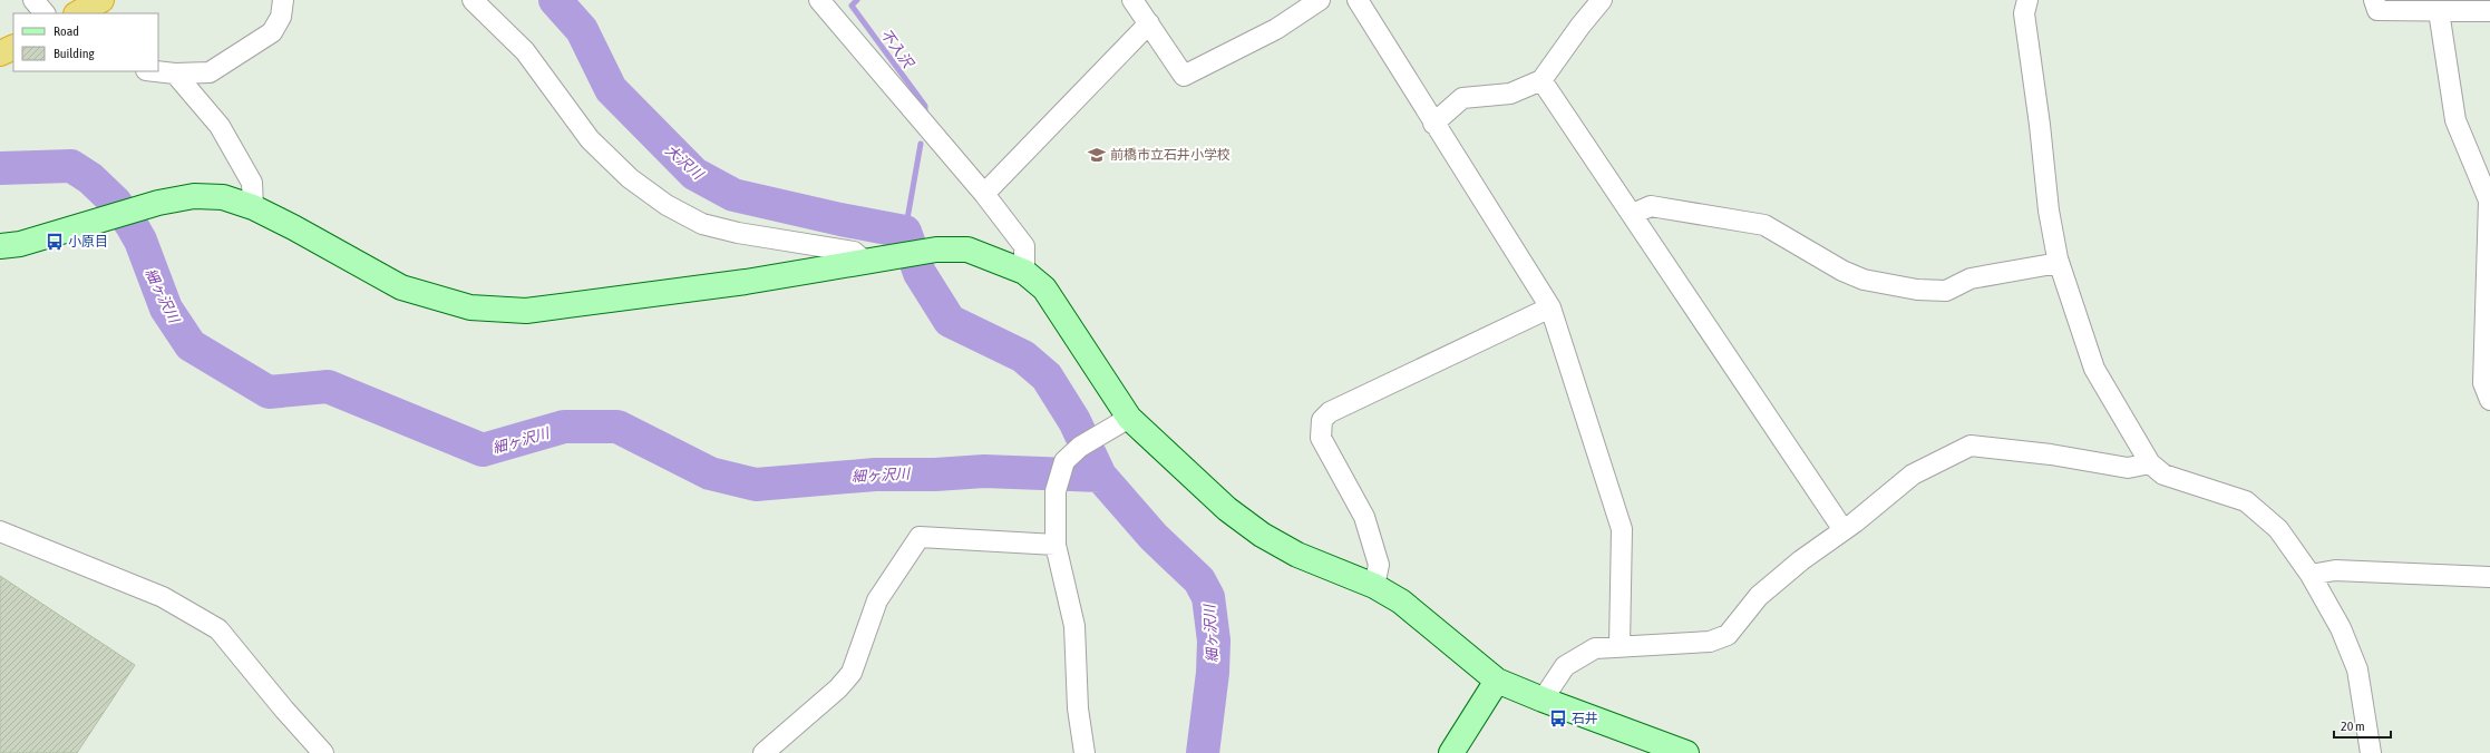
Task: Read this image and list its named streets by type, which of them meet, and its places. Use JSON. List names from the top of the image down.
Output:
{
  "water": ["不入沢", "大沢川", "細ヶ沢川"],
  "places": {
    "school or university": ["前橋市立石井小学校"],
    "bus stop": ["小原目", "石井"]
  },
  "legend": ["Road", "Building"],
  "scale_bar": "20 m"
}
